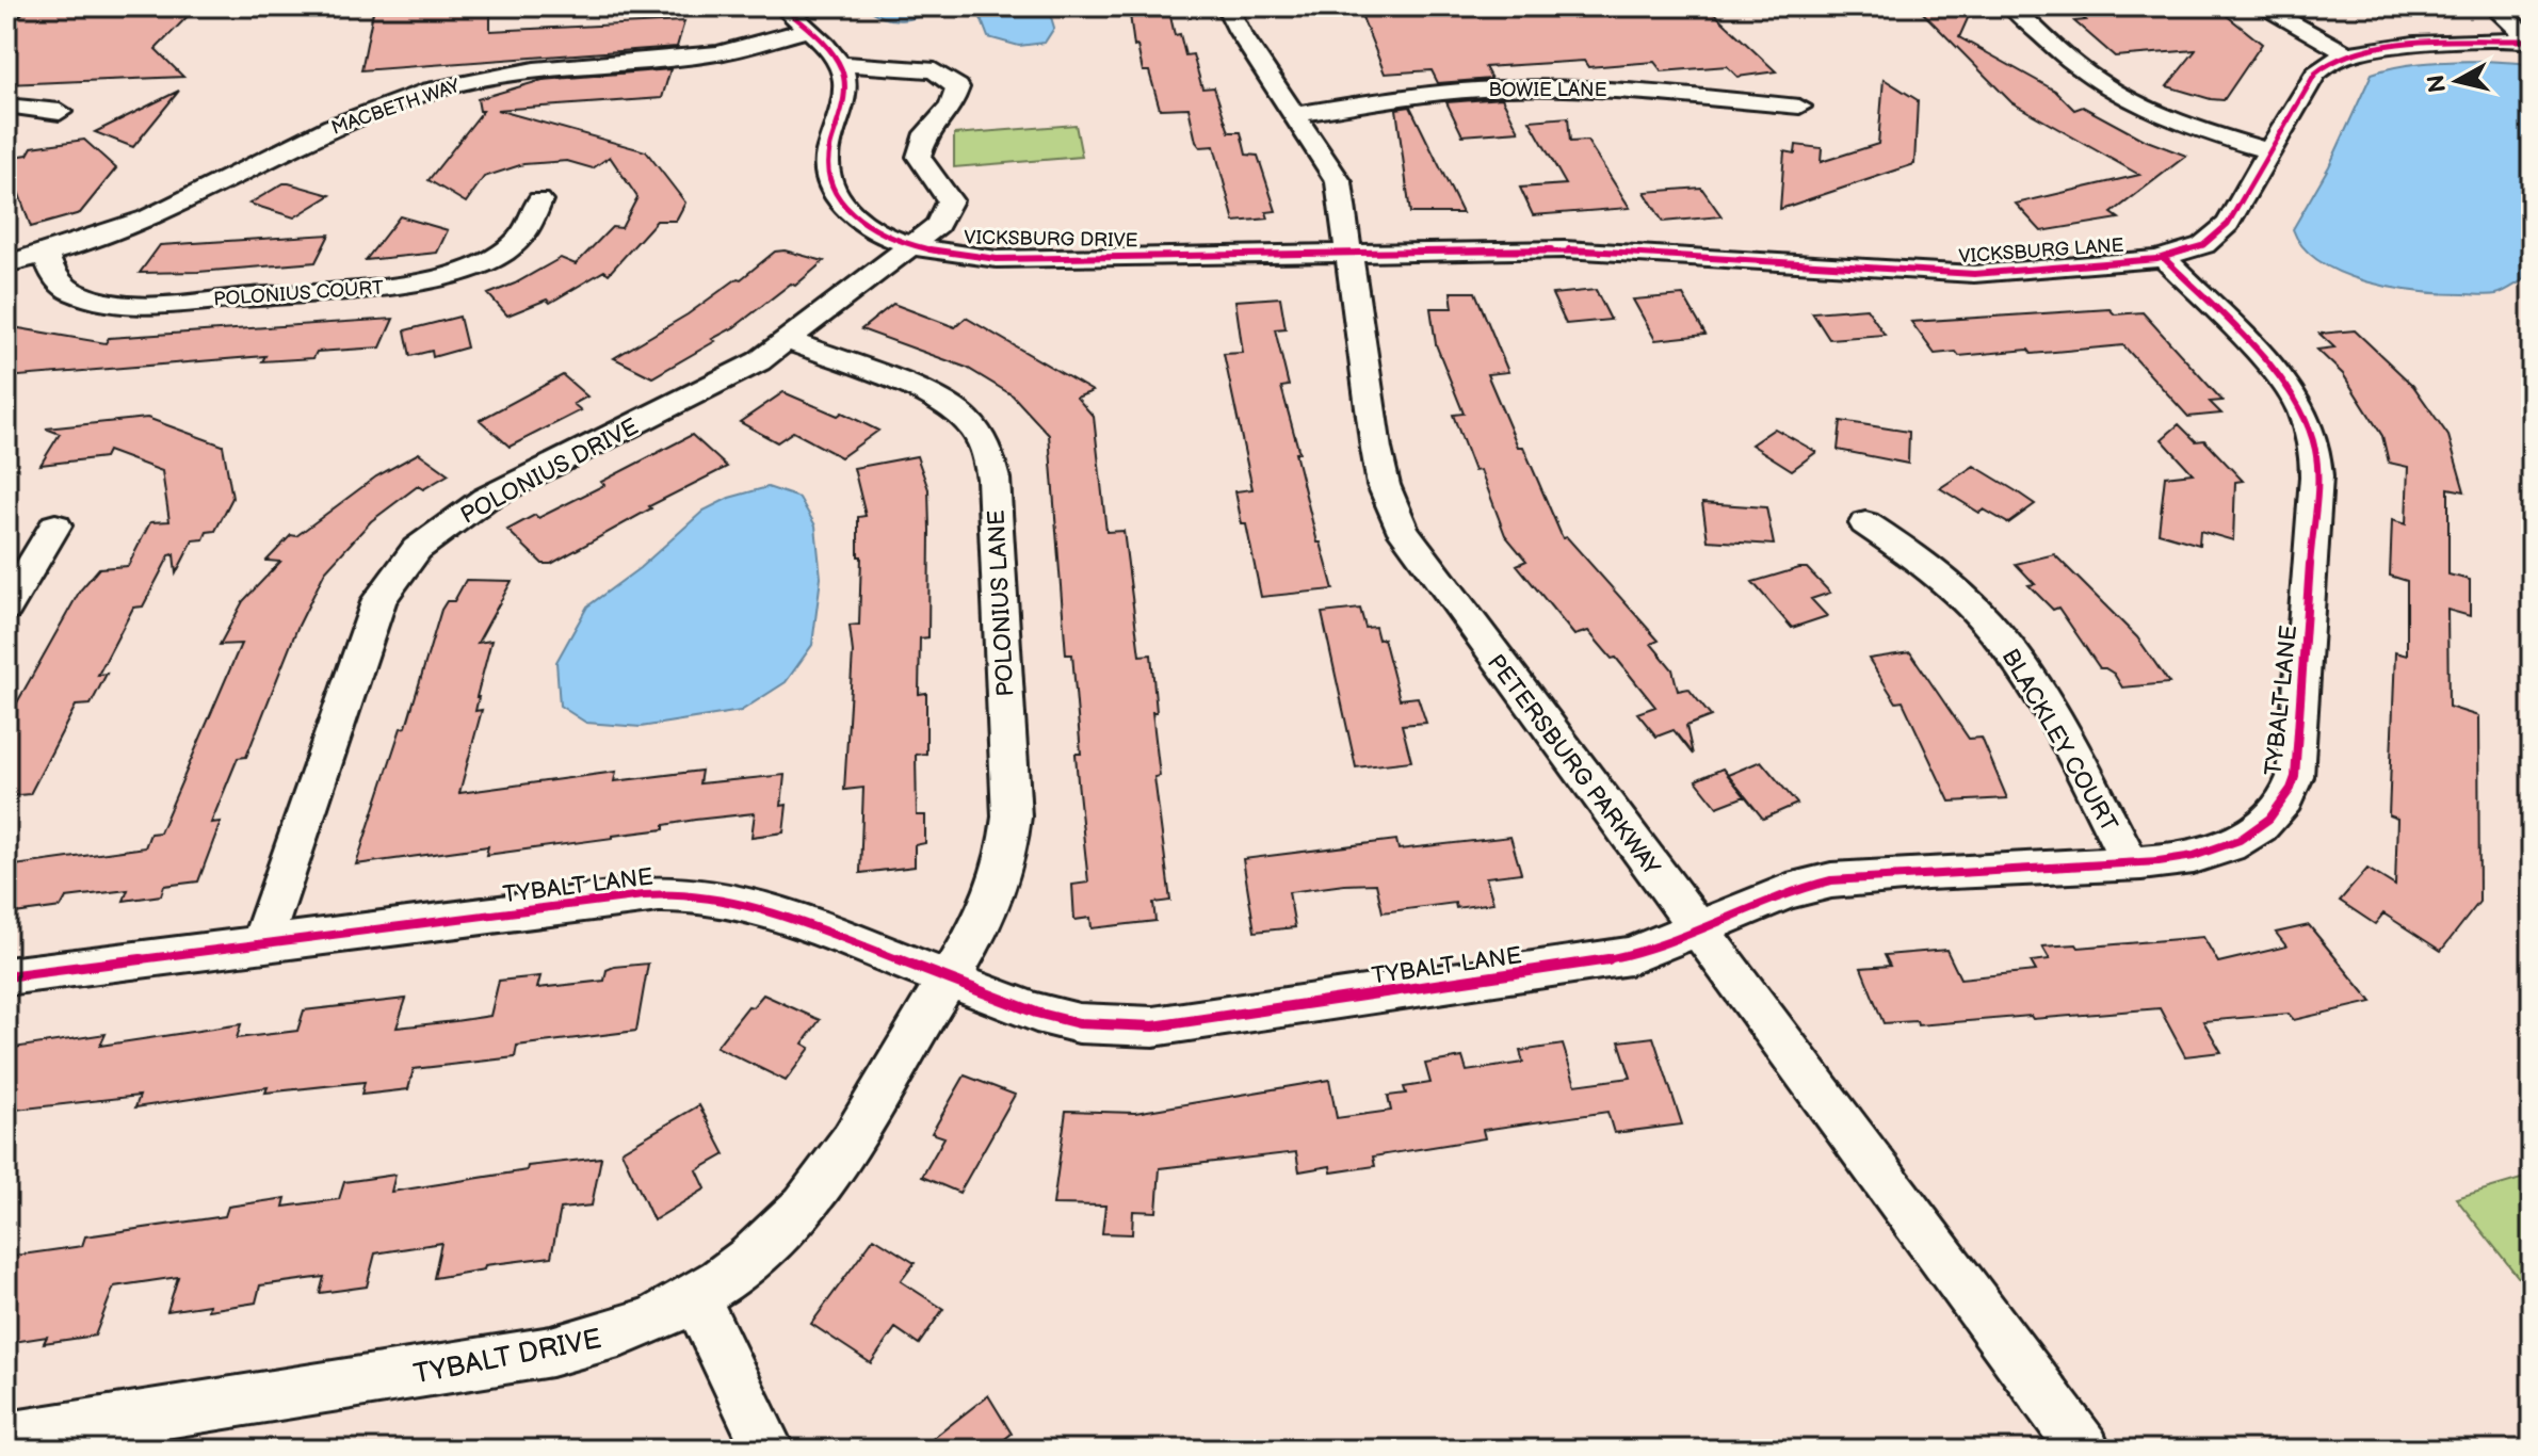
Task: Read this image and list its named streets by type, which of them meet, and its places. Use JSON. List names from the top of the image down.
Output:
{
  "streets": {
    "street": [
      "BOWIE LANE",
      "MACBETH WAY",
      "VICKSBURG DRIVE",
      "VICKSBURG LANE",
      "POLONIUS COURT",
      "POLONIUS DRIVE",
      "POLONIUS LANE",
      "TYBALT LANE",
      "BLACKLEY COURT",
      "PETERSBURG PARKWAY",
      "TYBALT DRIVE"
    ]
  },
  "crossings": [
    ["BOWIE LANE", "PETERSBURG PARKWAY"],
    ["MACBETH WAY", "POLONIUS COURT"],
    ["VICKSBURG DRIVE", "VICKSBURG LANE"],
    ["VICKSBURG DRIVE", "POLONIUS DRIVE"],
    ["VICKSBURG DRIVE", "PETERSBURG PARKWAY"],
    ["VICKSBURG LANE", "TYBALT LANE"],
    ["VICKSBURG LANE", "PETERSBURG PARKWAY"],
    ["POLONIUS DRIVE", "POLONIUS LANE"],
    ["POLONIUS DRIVE", "TYBALT LANE"],
    ["POLONIUS LANE", "TYBALT LANE"],
    ["POLONIUS LANE", "TYBALT DRIVE"],
    ["TYBALT LANE", "BLACKLEY COURT"],
    ["TYBALT LANE", "PETERSBURG PARKWAY"],
    ["TYBALT LANE", "TYBALT DRIVE"]
  ],
  "north": "left"
}
